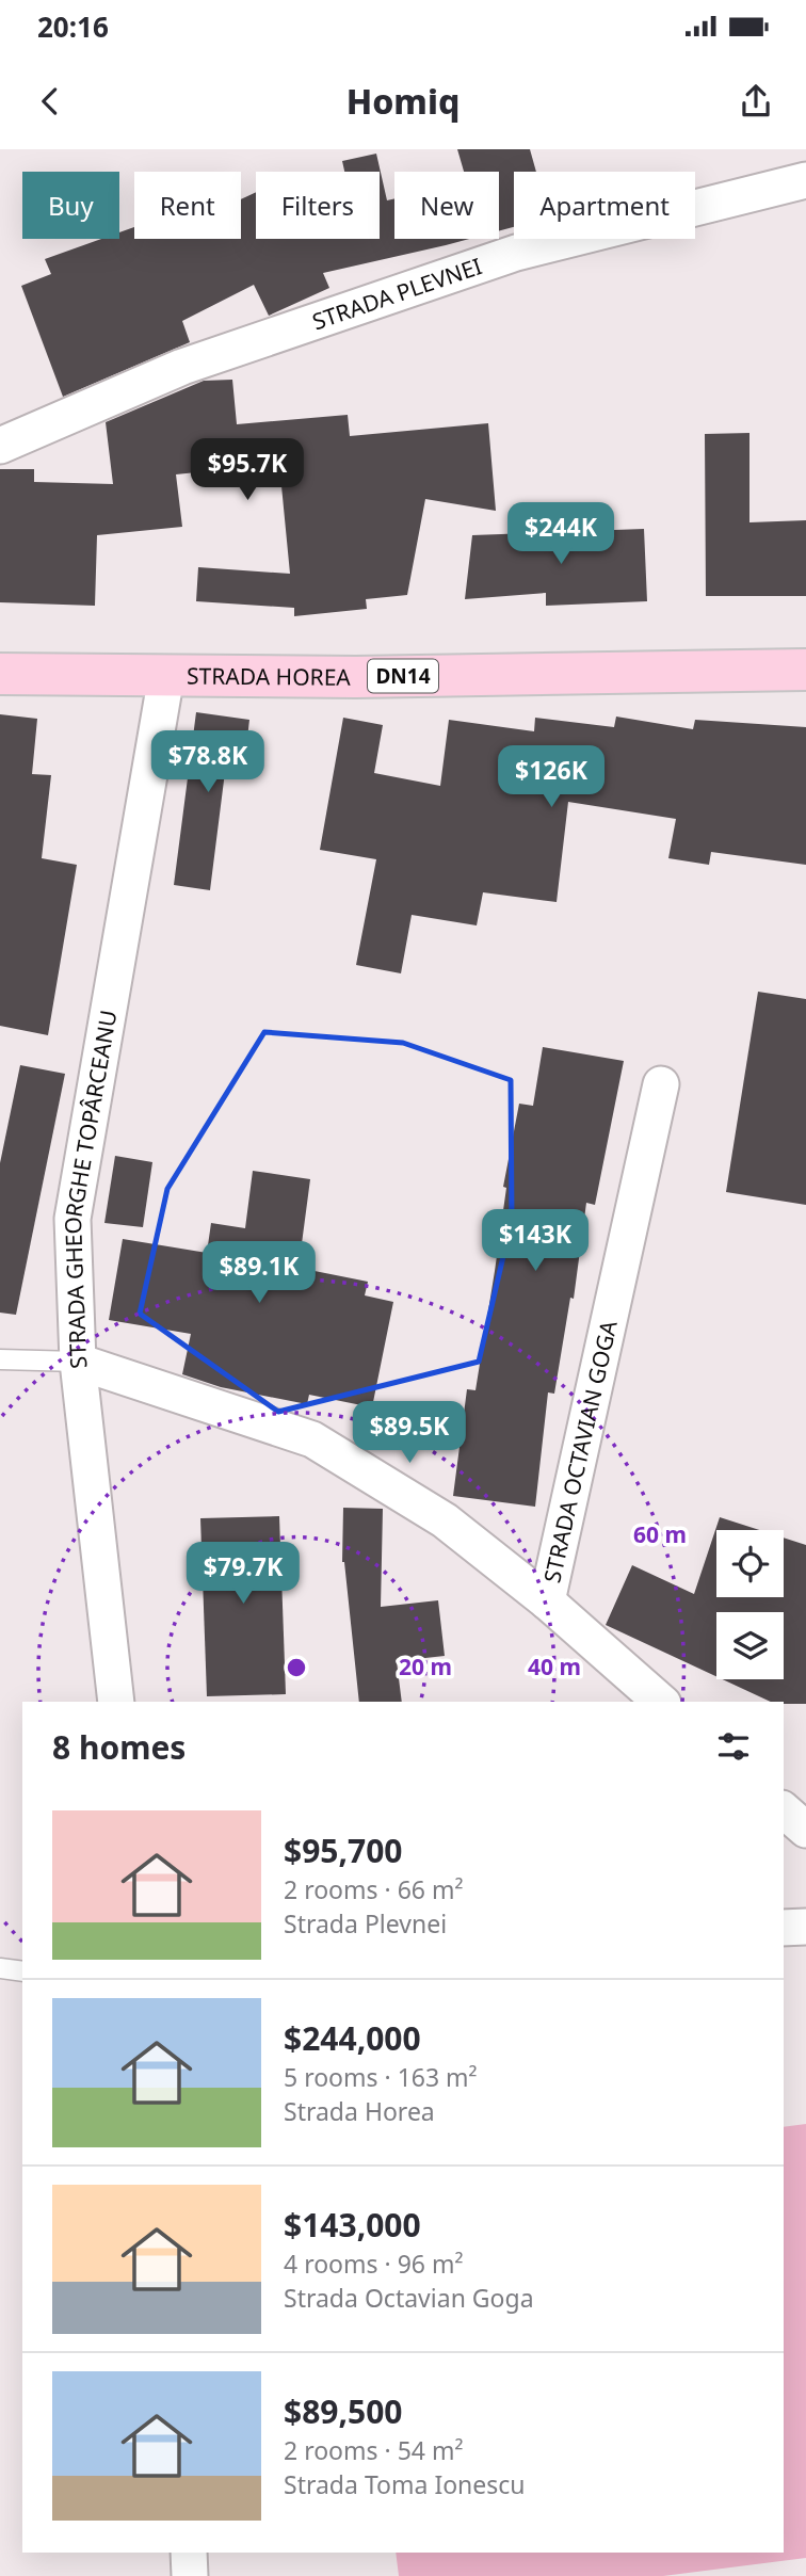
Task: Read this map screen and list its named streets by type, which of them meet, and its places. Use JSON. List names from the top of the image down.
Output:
{
  "streets": {
    "main road": ["STRADA HOREA", "DN14"],
    "street": ["STRADA PLEVNEI", "STRADA GHEORGHE TOPÂRCEANU", "STRADA OCTAVIAN GOGA"]
  },
  "crossings": [
    ["STRADA HOREA", "STRADA GHEORGHE TOPÂRCEANU"]
  ],
  "page": {
    "status": "20:16",
    "header": "Homiq",
    "chip": [
      "Buy",
      "Rent",
      "Filters",
      "New",
      "Apartment"
    ],
    "price": [
      "$95.7K",
      "$244K",
      "$78.8K",
      "$126K",
      "$143K",
      "$89.1K",
      "$89.5K",
      "$79.7K"
    ],
    "heading": "8 homes",
    "list": [
      {
        "name": "$95,700",
        "note": "2 rooms · 66 m² · Strada Plevnei"
      },
      {
        "name": "$244,000",
        "note": "5 rooms · 163 m² · Strada Horea"
      },
      {
        "name": "$143,000",
        "note": "4 rooms · 96 m² · Strada Octavian Goga"
      },
      {
        "name": "$89,500",
        "note": "2 rooms · 54 m² · Strada Toma Ionescu"
      }
    ]
  },
  "rings": ["60 m", "20 m", "40 m"]
}
